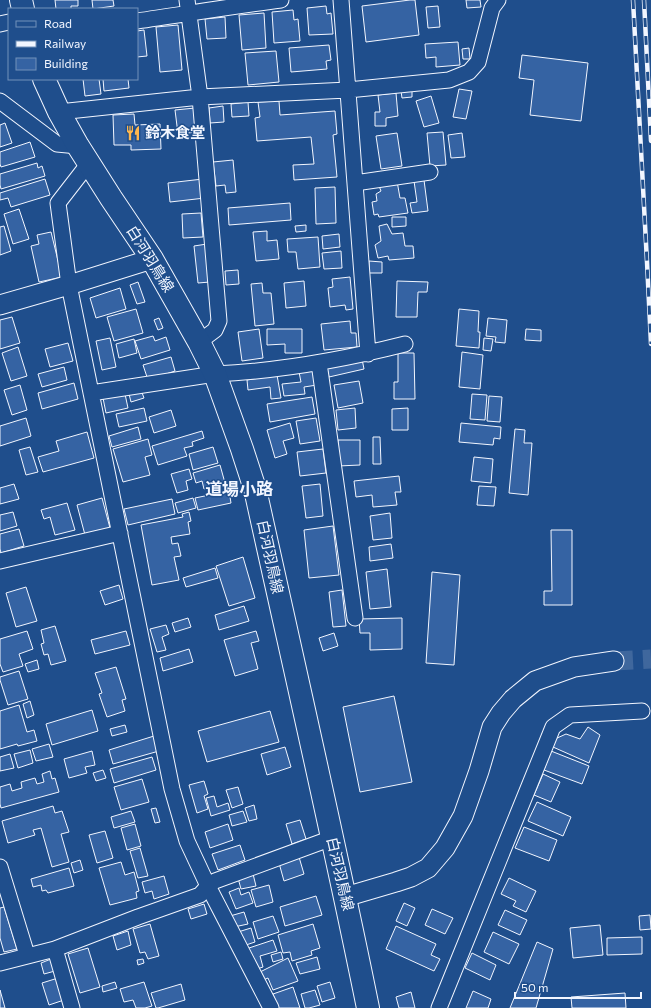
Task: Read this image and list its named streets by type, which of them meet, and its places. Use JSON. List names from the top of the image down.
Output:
{
  "streets": {
    "main road": ["白河羽鳥線"]
  },
  "districts": ["道場小路"],
  "places": {
    "restaurant": ["鈴木食堂"]
  },
  "legend": ["Road", "Railway", "Building"],
  "scale_bar": "50 m"
}
